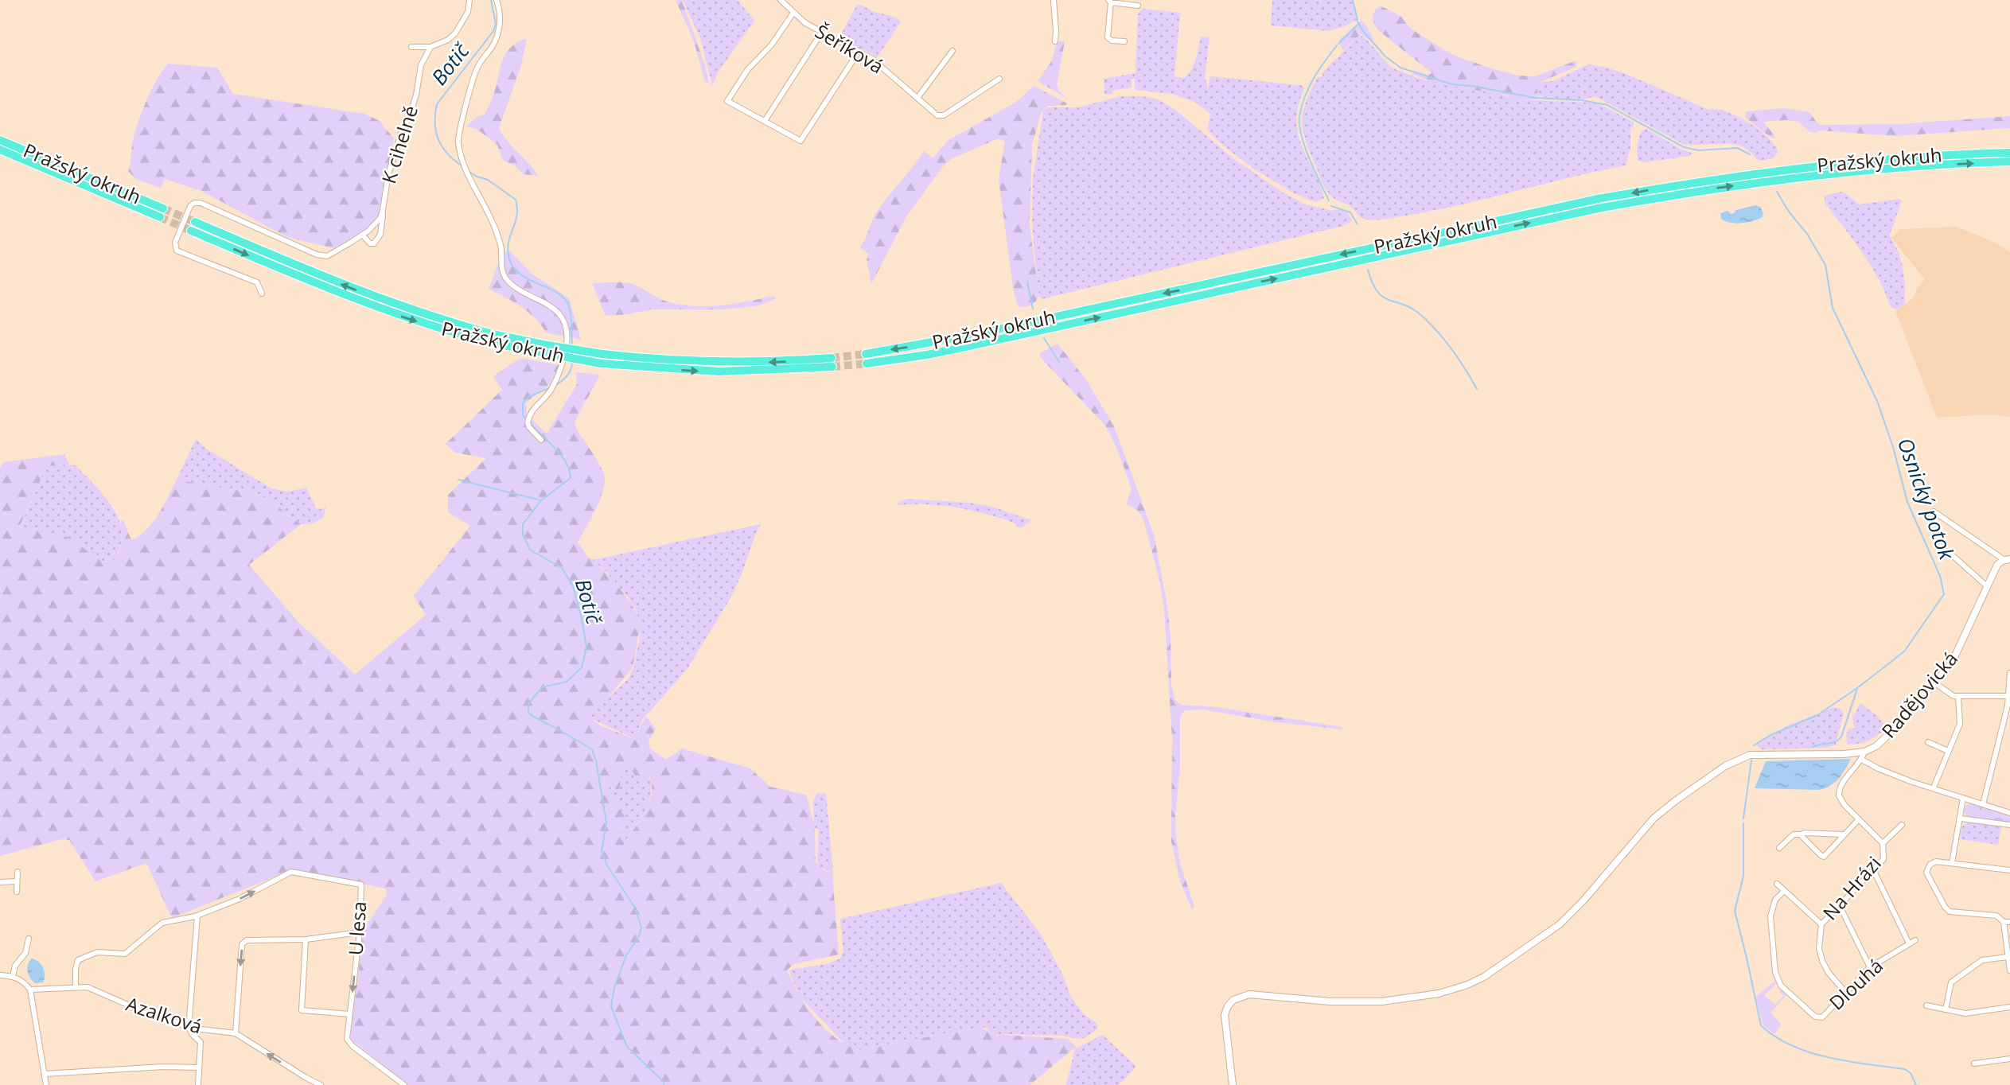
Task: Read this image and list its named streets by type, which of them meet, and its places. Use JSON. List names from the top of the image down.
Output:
{
  "streets": {
    "highway": ["Pražský okruh"],
    "street": [
      "Šeříková",
      "K cihelně",
      "Radějovická",
      "Na Hrázi",
      "U lesa",
      "Dlouhá",
      "Azalková"
    ]
  },
  "crossings": [
    ["Radějovická", "Na Hrázi"],
    ["Na Hrázi", "Dlouhá"]
  ],
  "water": ["Botič", "Osnický potok"]
}
